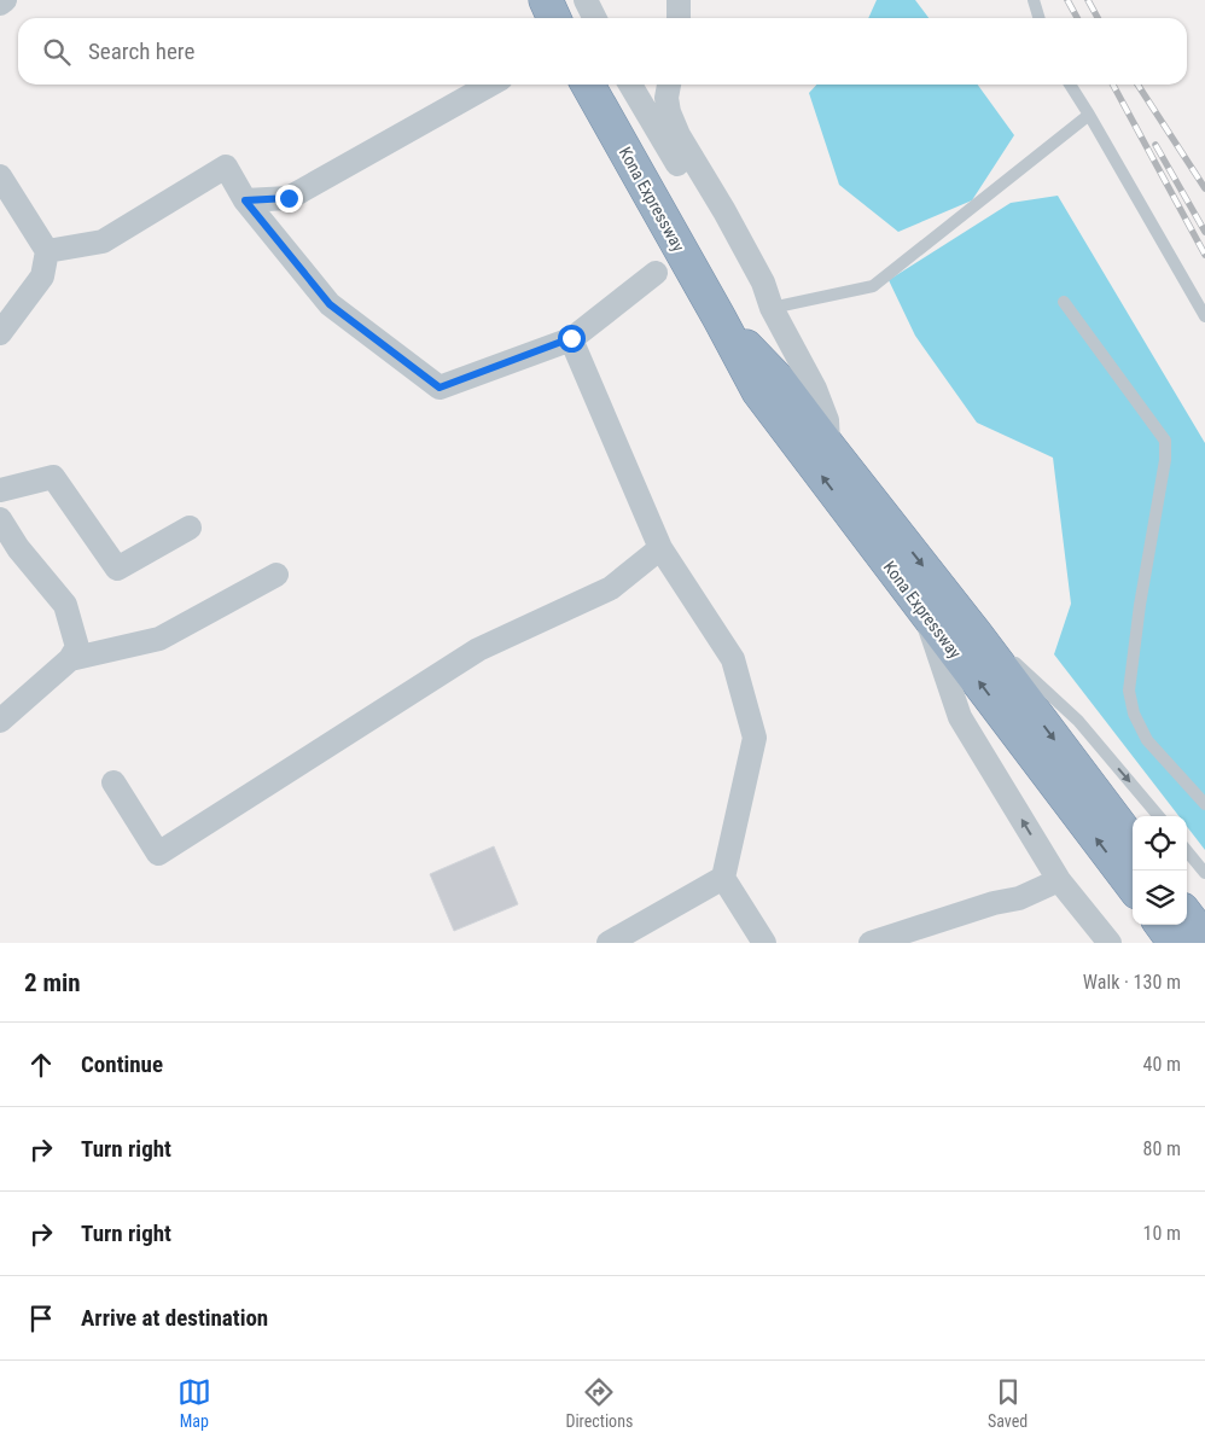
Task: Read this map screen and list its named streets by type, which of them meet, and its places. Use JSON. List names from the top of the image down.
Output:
{
  "streets": {
    "highway": ["Kona Expressway"]
  },
  "page": {
    "search": "Search here",
    "heading": ["2 min", "Walk · 130 m"],
    "list": [
      ["Continue", "40 m"],
      ["Turn right", "80 m"],
      ["Turn right", "10 m"],
      "Arrive at destination"
    ],
    "nav": ["Map", "Directions", "Saved"]
  }
}
